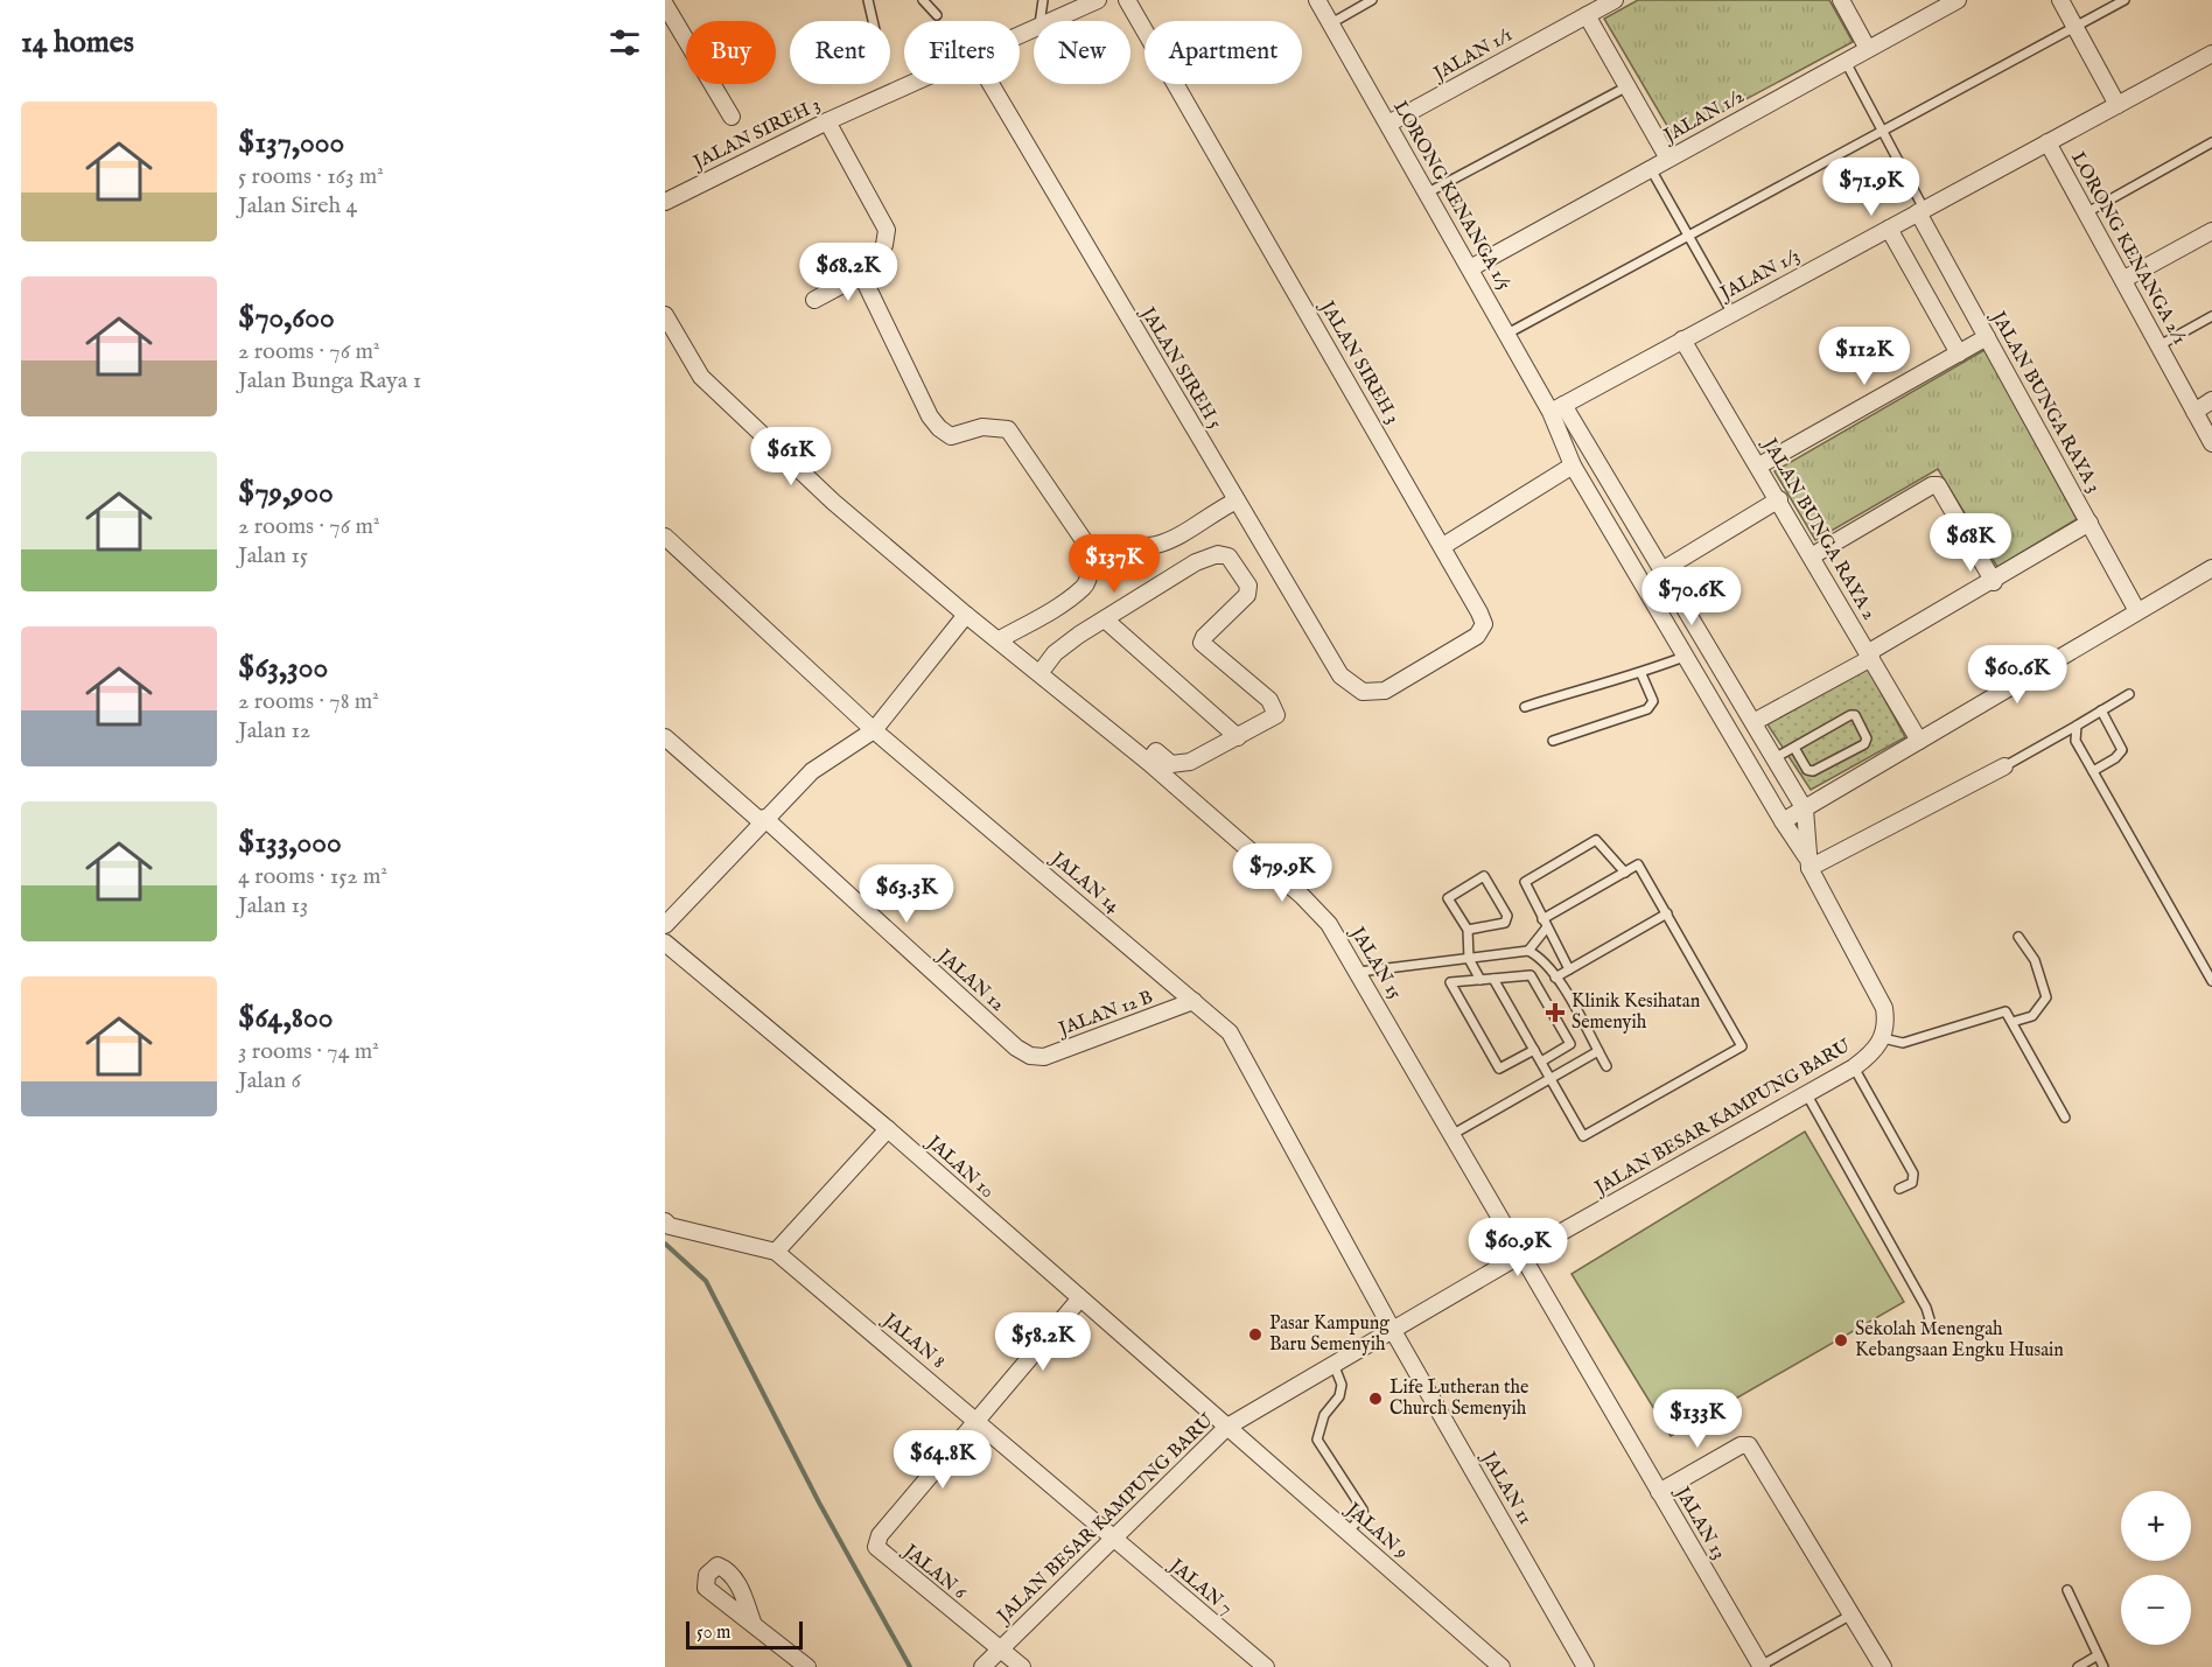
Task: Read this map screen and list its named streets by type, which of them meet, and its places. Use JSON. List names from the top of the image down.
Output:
{
  "streets": {
    "street": [
      "JALAN 1/1",
      "JALAN 1/2",
      "JALAN SIREH 3",
      "LORONG KENANGA 1/5",
      "LORONG KENANGA 2/1",
      "JALAN 1/3",
      "JALAN SIREH 5",
      "JALAN BUNGA RAYA 3",
      "JALAN BUNGA RAYA 2",
      "JALAN 14",
      "JALAN 15",
      "JALAN 12",
      "JALAN 12 B",
      "JALAN BESAR KAMPUNG BARU",
      "JALAN 10",
      "JALAN 8",
      "JALAN 11",
      "JALAN 13",
      "JALAN 9",
      "JALAN 6",
      "JALAN 7"
    ]
  },
  "crossings": [
    ["JALAN 1/1", "LORONG KENANGA 1/5"],
    ["JALAN 1/2", "LORONG KENANGA 1/5"],
    ["JALAN SIREH 3", "JALAN SIREH 5"],
    ["LORONG KENANGA 1/5", "JALAN 1/3"],
    ["LORONG KENANGA 2/1", "JALAN 1/3"],
    ["JALAN 1/3", "JALAN BUNGA RAYA 3"],
    ["JALAN 1/3", "JALAN BUNGA RAYA 2"],
    ["JALAN 14", "JALAN 12 B"],
    ["JALAN 14", "JALAN BESAR KAMPUNG BARU"],
    ["JALAN 14", "JALAN 11"],
    ["JALAN 15", "JALAN BESAR KAMPUNG BARU"],
    ["JALAN 15", "JALAN 13"],
    ["JALAN 12", "JALAN 12 B"],
    ["JALAN BESAR KAMPUNG BARU", "JALAN 10"],
    ["JALAN BESAR KAMPUNG BARU", "JALAN 8"],
    ["JALAN BESAR KAMPUNG BARU", "JALAN 11"],
    ["JALAN BESAR KAMPUNG BARU", "JALAN 13"],
    ["JALAN BESAR KAMPUNG BARU", "JALAN 9"],
    ["JALAN BESAR KAMPUNG BARU", "JALAN 6"],
    ["JALAN BESAR KAMPUNG BARU", "JALAN 7"],
    ["JALAN 10", "JALAN 9"],
    ["JALAN 8", "JALAN 6"],
    ["JALAN 8", "JALAN 7"]
  ],
  "places": {
    "health": ["Klinik Kesihatan Semenyih"],
    "other": ["Pasar Kampung Baru Semenyih", "Sekolah Menengah Kebangsaan Engku Husain", "Life Lutheran the Church Semenyih"]
  },
  "scale_bar": "50 m",
  "page": {
    "heading": "14 homes",
    "chip": [
      "Buy",
      "Rent",
      "Filters",
      "New",
      "Apartment"
    ],
    "list": [
      {
        "name": "$137,000",
        "note": "5 rooms · 163 m² · Jalan Sireh 4"
      },
      {
        "name": "$70,600",
        "note": "2 rooms · 76 m² · Jalan Bunga Raya 1"
      },
      {
        "name": "$79,900",
        "note": "2 rooms · 76 m² · Jalan 15"
      },
      {
        "name": "$63,300",
        "note": "2 rooms · 78 m² · Jalan 12"
      },
      {
        "name": "$133,000",
        "note": "4 rooms · 152 m² · Jalan 13"
      },
      {
        "name": "$64,800",
        "note": "3 rooms · 74 m² · Jalan 6"
      }
    ],
    "price": [
      "$71.9K",
      "$68.2K",
      "$112K",
      "$61K",
      "$68K",
      "$137K",
      "$70.6K",
      "$60.6K",
      "$79.9K",
      "$63.3K",
      "$60.9K",
      "$58.2K",
      "$133K",
      "$64.8K"
    ],
    "map_buttons": ["+", "−"],
    "scale": "50 m"
  }
}
